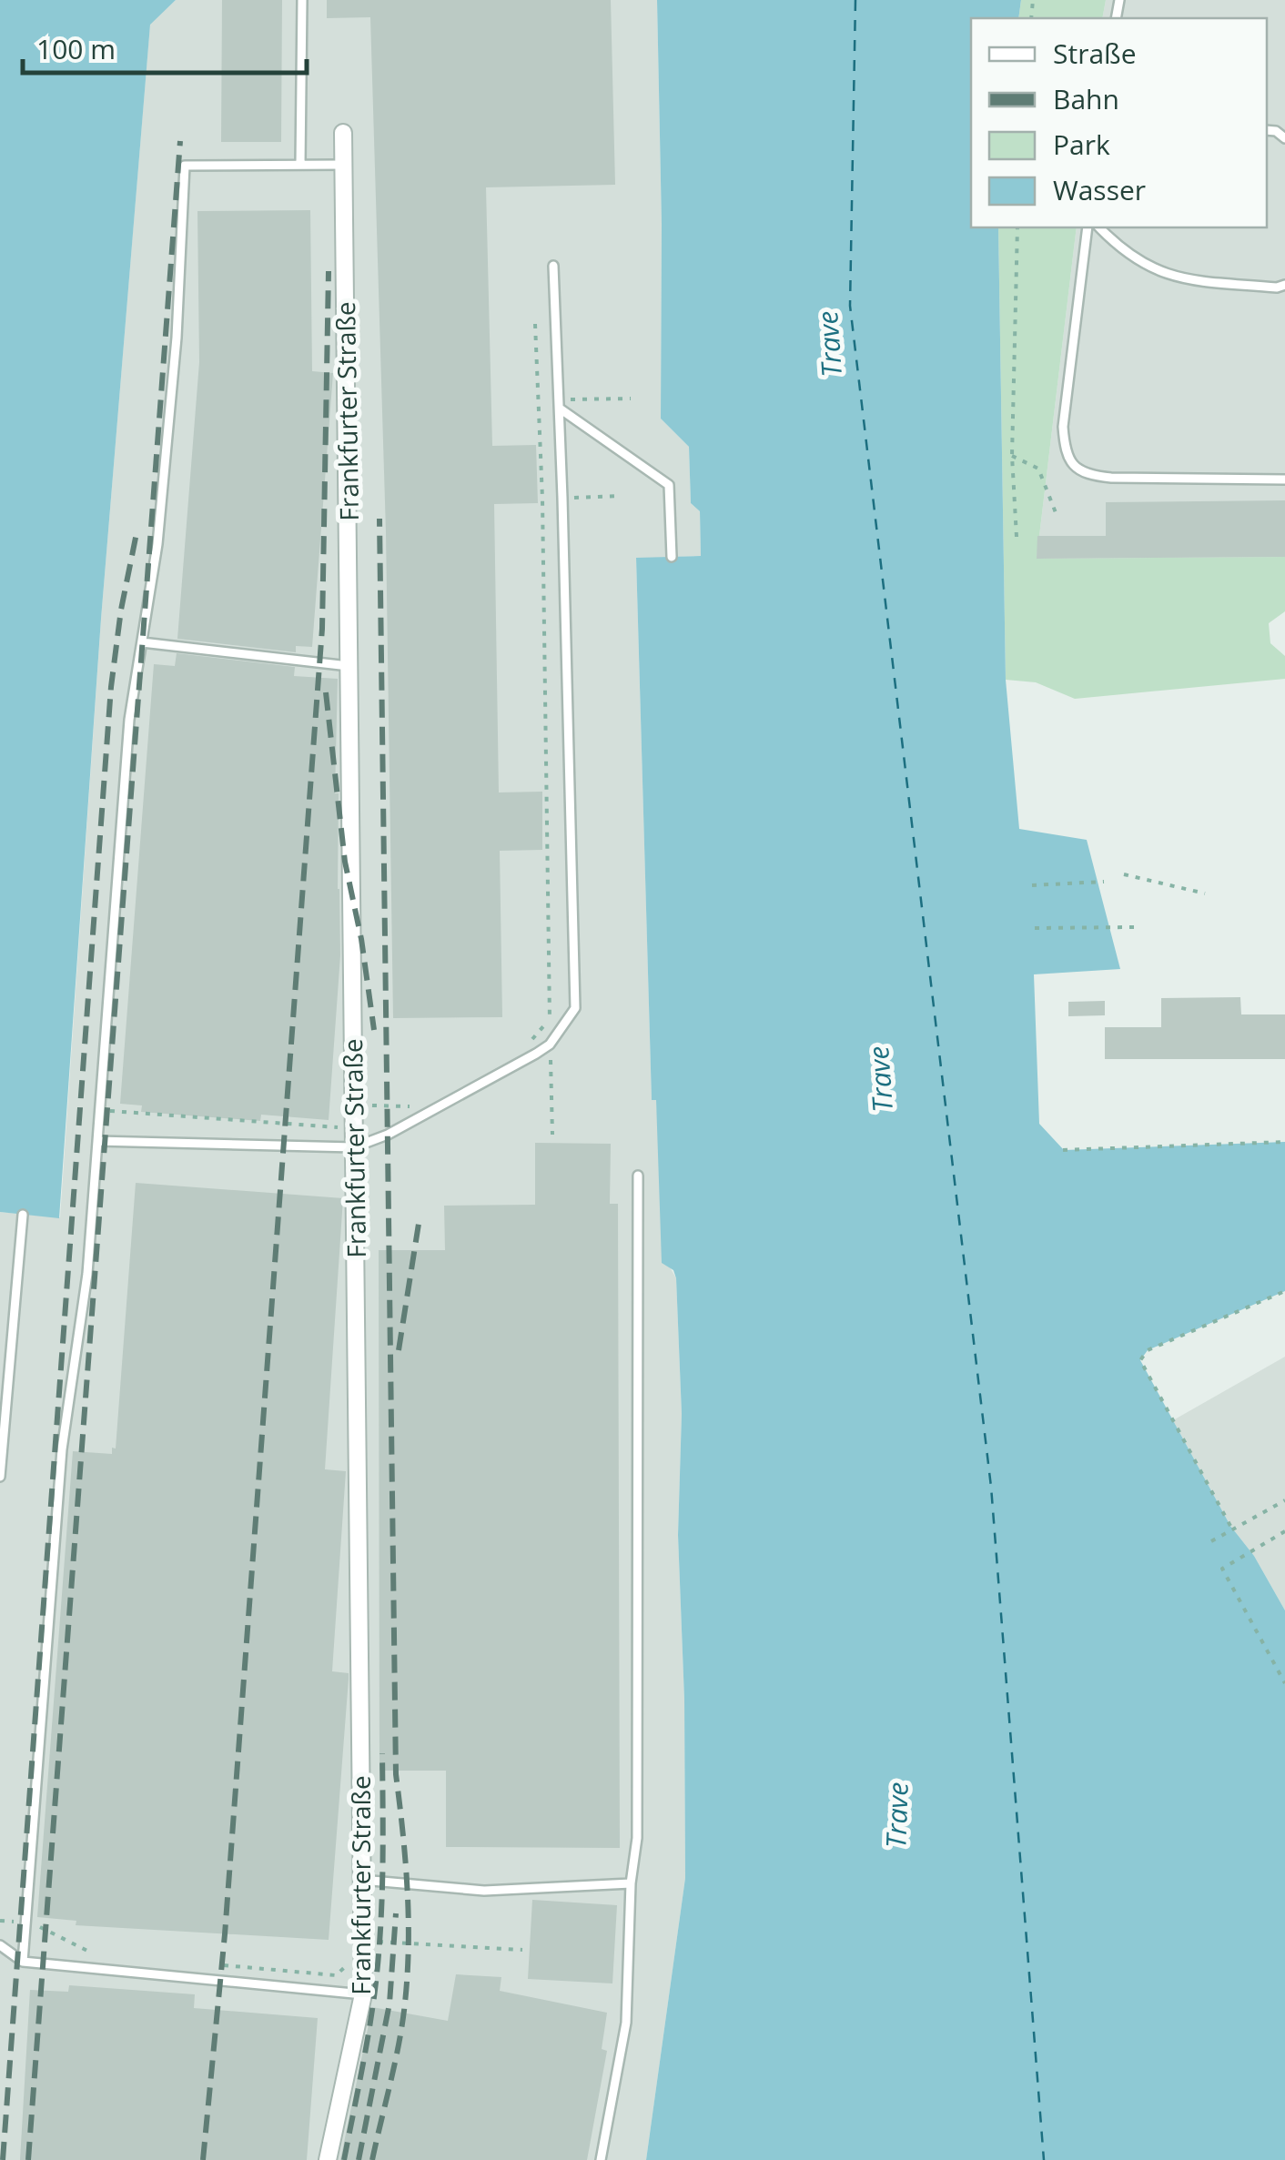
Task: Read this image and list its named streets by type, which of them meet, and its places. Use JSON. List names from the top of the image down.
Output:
{
  "streets": {
    "street": ["Frankfurter Straße"]
  },
  "water": ["Trave"],
  "legend": [
    "Straße",
    "Bahn",
    "Park",
    "Wasser"
  ],
  "scale_bar": "100 m"
}
